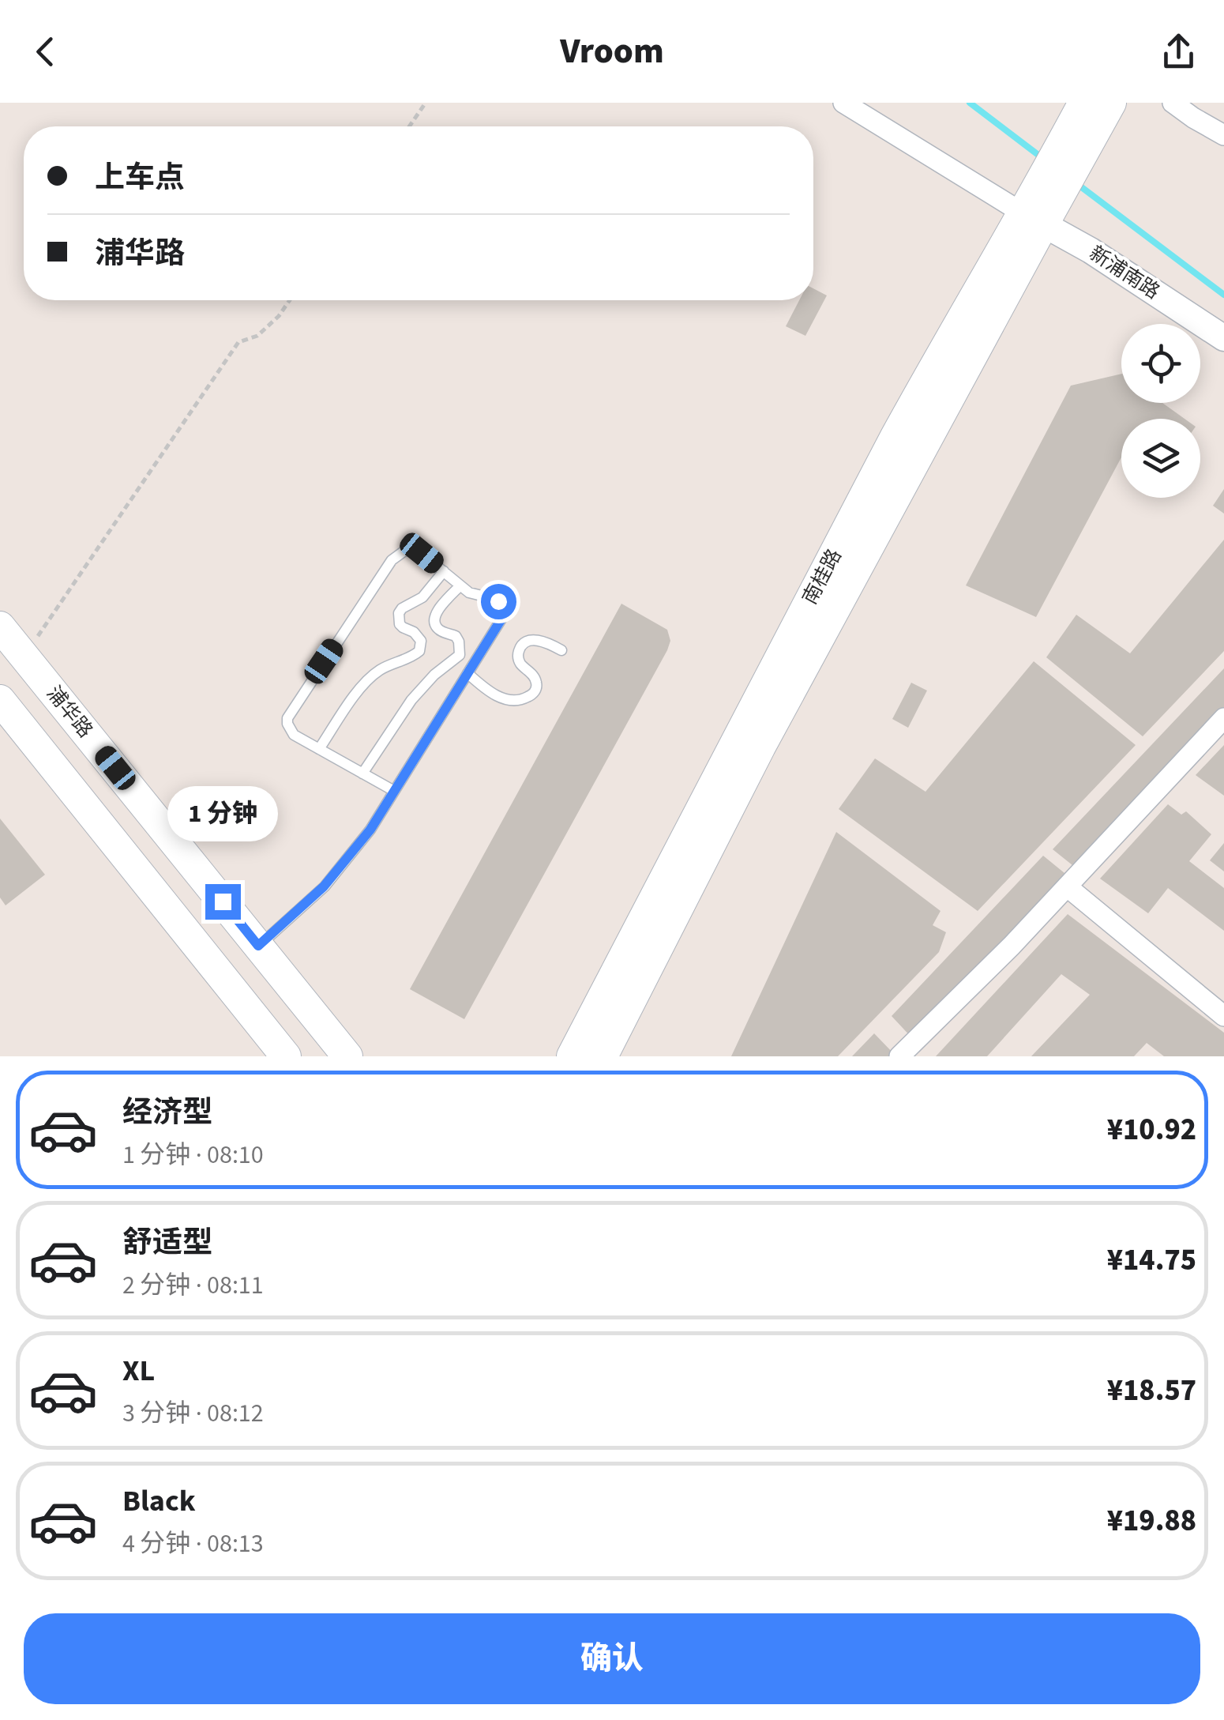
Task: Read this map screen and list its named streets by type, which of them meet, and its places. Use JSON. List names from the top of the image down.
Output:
{
  "streets": {
    "main road": ["南桂路", "浦华路"],
    "street": ["新浦南路"]
  },
  "crossings": [
    ["新浦南路", "南桂路"]
  ],
  "page": {
    "header": "Vroom",
    "banner": ["上车点", "浦华路"],
    "bubble": "1 分钟",
    "list": [
      {
        "name": "经济型",
        "note": "1 分钟 · 08:10",
        "value": "¥10.92"
      },
      {
        "name": "舒适型",
        "note": "2 分钟 · 08:11",
        "value": "¥14.75"
      },
      {
        "name": "XL",
        "note": "3 分钟 · 08:12",
        "value": "¥18.57"
      },
      {
        "name": "Black",
        "note": "4 分钟 · 08:13",
        "value": "¥19.88"
      }
    ],
    "buttons": "确认"
  }
}
